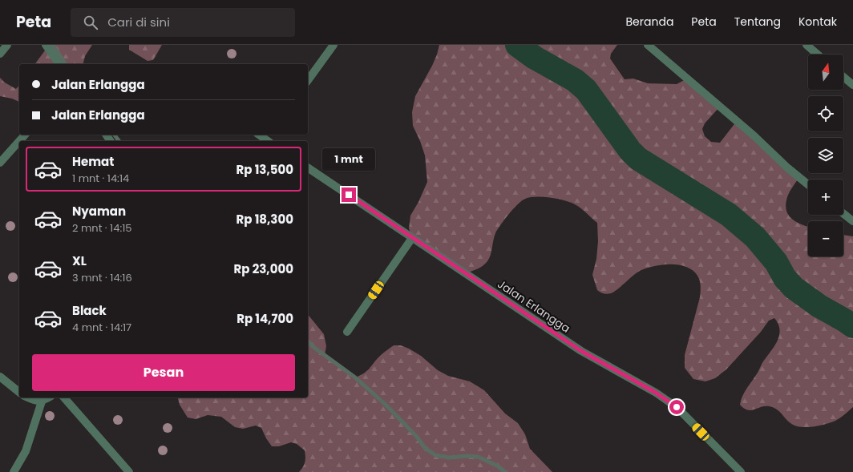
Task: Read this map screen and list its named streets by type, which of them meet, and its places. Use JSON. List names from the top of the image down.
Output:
{
  "streets": {
    "street": ["Jalan Erlangga"]
  },
  "north": "top",
  "page": {
    "header": "Peta",
    "search": "Cari di sini",
    "nav": [
      "Beranda",
      "Peta",
      "Tentang",
      "Kontak"
    ],
    "map_buttons": ["+", "−"],
    "banner": ["Jalan Erlangga", "Jalan Erlangga"],
    "list": [
      {
        "name": "Hemat",
        "note": "1 mnt · 14:14",
        "value": "Rp 13,500"
      },
      {
        "name": "Nyaman",
        "note": "2 mnt · 14:15",
        "value": "Rp 18,300"
      },
      {
        "name": "XL",
        "note": "3 mnt · 14:16",
        "value": "Rp 23,000"
      },
      {
        "name": "Black",
        "note": "4 mnt · 14:17",
        "value": "Rp 14,700"
      }
    ],
    "bubble": "1 mnt",
    "buttons": "Pesan"
  }
}
